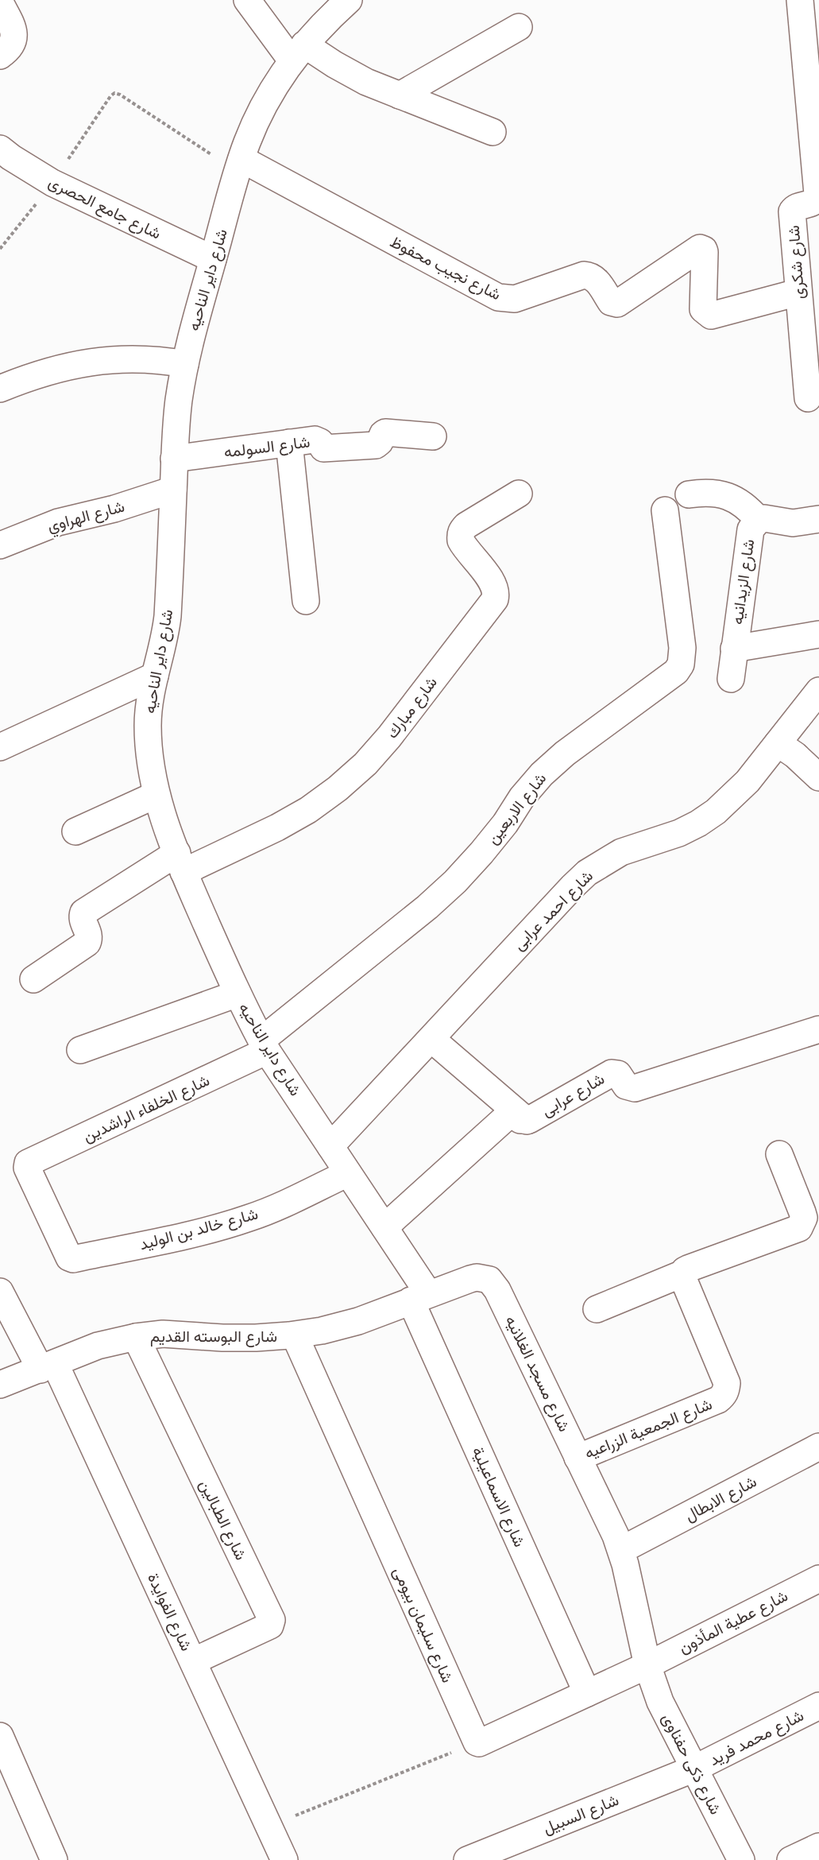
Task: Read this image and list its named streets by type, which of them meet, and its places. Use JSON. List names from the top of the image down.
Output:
{
  "streets": {
    "street": [
      "شارع جامع الحصرى",
      "شارع شكرى",
      "شارع نجيب محفوظ",
      "شارع داير الناحيه",
      "شارع السولمه",
      "شارع الهراوي",
      "شارع الزيدانيه",
      "شارع مبارك",
      "شارع الاربعين",
      "شارع احمد عرابى",
      "شارع عرابى",
      "شارع الخلفاء الراشدين",
      "شارع خالد بن الوليد",
      "شارع البوسته القديم",
      "شارع مسجد الغلانيه",
      "شارع الجمعية الزراعيه",
      "شارع الاسماعيلية",
      "شارع الابطال",
      "شارع الطبالين",
      "شارع الفوايدة",
      "شارع عطية المأذون",
      "شارع سليمان بيومى",
      "شارع محمد فريد",
      "شارع ذكى حفناوى",
      "شارع السبيل"
    ]
  },
  "crossings": [
    ["شارع جامع الحصرى", "شارع داير الناحيه"],
    ["شارع شكرى", "شارع نجيب محفوظ"],
    ["شارع نجيب محفوظ", "شارع داير الناحيه"],
    ["شارع داير الناحيه", "شارع السولمه"],
    ["شارع داير الناحيه", "شارع الهراوي"],
    ["شارع داير الناحيه", "شارع مبارك"],
    ["شارع داير الناحيه", "شارع الاربعين"],
    ["شارع داير الناحيه", "شارع احمد عرابى"],
    ["شارع داير الناحيه", "شارع عرابى"],
    ["شارع داير الناحيه", "شارع الخلفاء الراشدين"],
    ["شارع داير الناحيه", "شارع خالد بن الوليد"],
    ["شارع داير الناحيه", "شارع البوسته القديم"],
    ["شارع داير الناحيه", "شارع مسجد الغلانيه"],
    ["شارع داير الناحيه", "شارع الاسماعيلية"],
    ["شارع الاربعين", "شارع الخلفاء الراشدين"],
    ["شارع الخلفاء الراشدين", "شارع خالد بن الوليد"],
    ["شارع البوسته القديم", "شارع مسجد الغلانيه"],
    ["شارع البوسته القديم", "شارع الاسماعيلية"],
    ["شارع البوسته القديم", "شارع الطبالين"],
    ["شارع البوسته القديم", "شارع الفوايدة"],
    ["شارع البوسته القديم", "شارع سليمان بيومى"],
    ["شارع مسجد الغلانيه", "شارع الجمعية الزراعيه"],
    ["شارع مسجد الغلانيه", "شارع الاسماعيلية"],
    ["شارع مسجد الغلانيه", "شارع الابطال"],
    ["شارع مسجد الغلانيه", "شارع عطية المأذون"],
    ["شارع مسجد الغلانيه", "شارع ذكى حفناوى"],
    ["شارع الطبالين", "شارع الفوايدة"],
    ["شارع عطية المأذون", "شارع ذكى حفناوى"],
    ["شارع محمد فريد", "شارع ذكى حفناوى"],
    ["شارع محمد فريد", "شارع السبيل"],
    ["شارع ذكى حفناوى", "شارع السبيل"]
  ]
}
